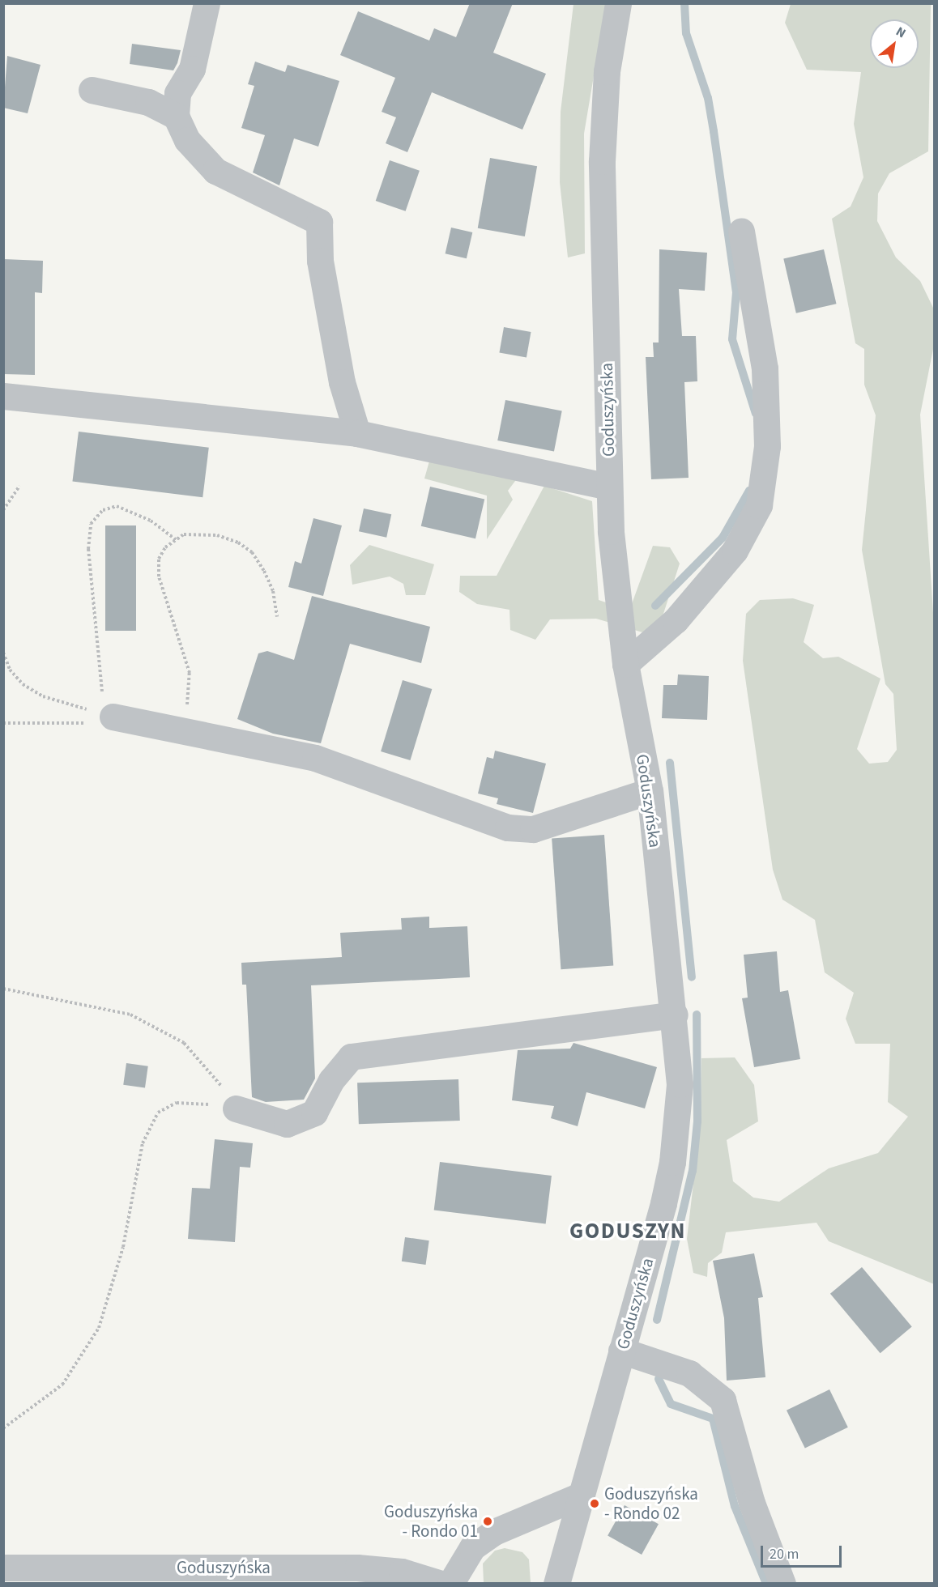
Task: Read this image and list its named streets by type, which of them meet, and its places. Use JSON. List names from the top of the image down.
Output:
{
  "streets": {
    "street": ["Goduszyńska"]
  },
  "districts": ["GODUSZYN"],
  "places": ["Goduszyńska - Rondo 02", "Goduszyńska - Rondo 01"],
  "scale_bar": "20 m",
  "north": "top right"
}
